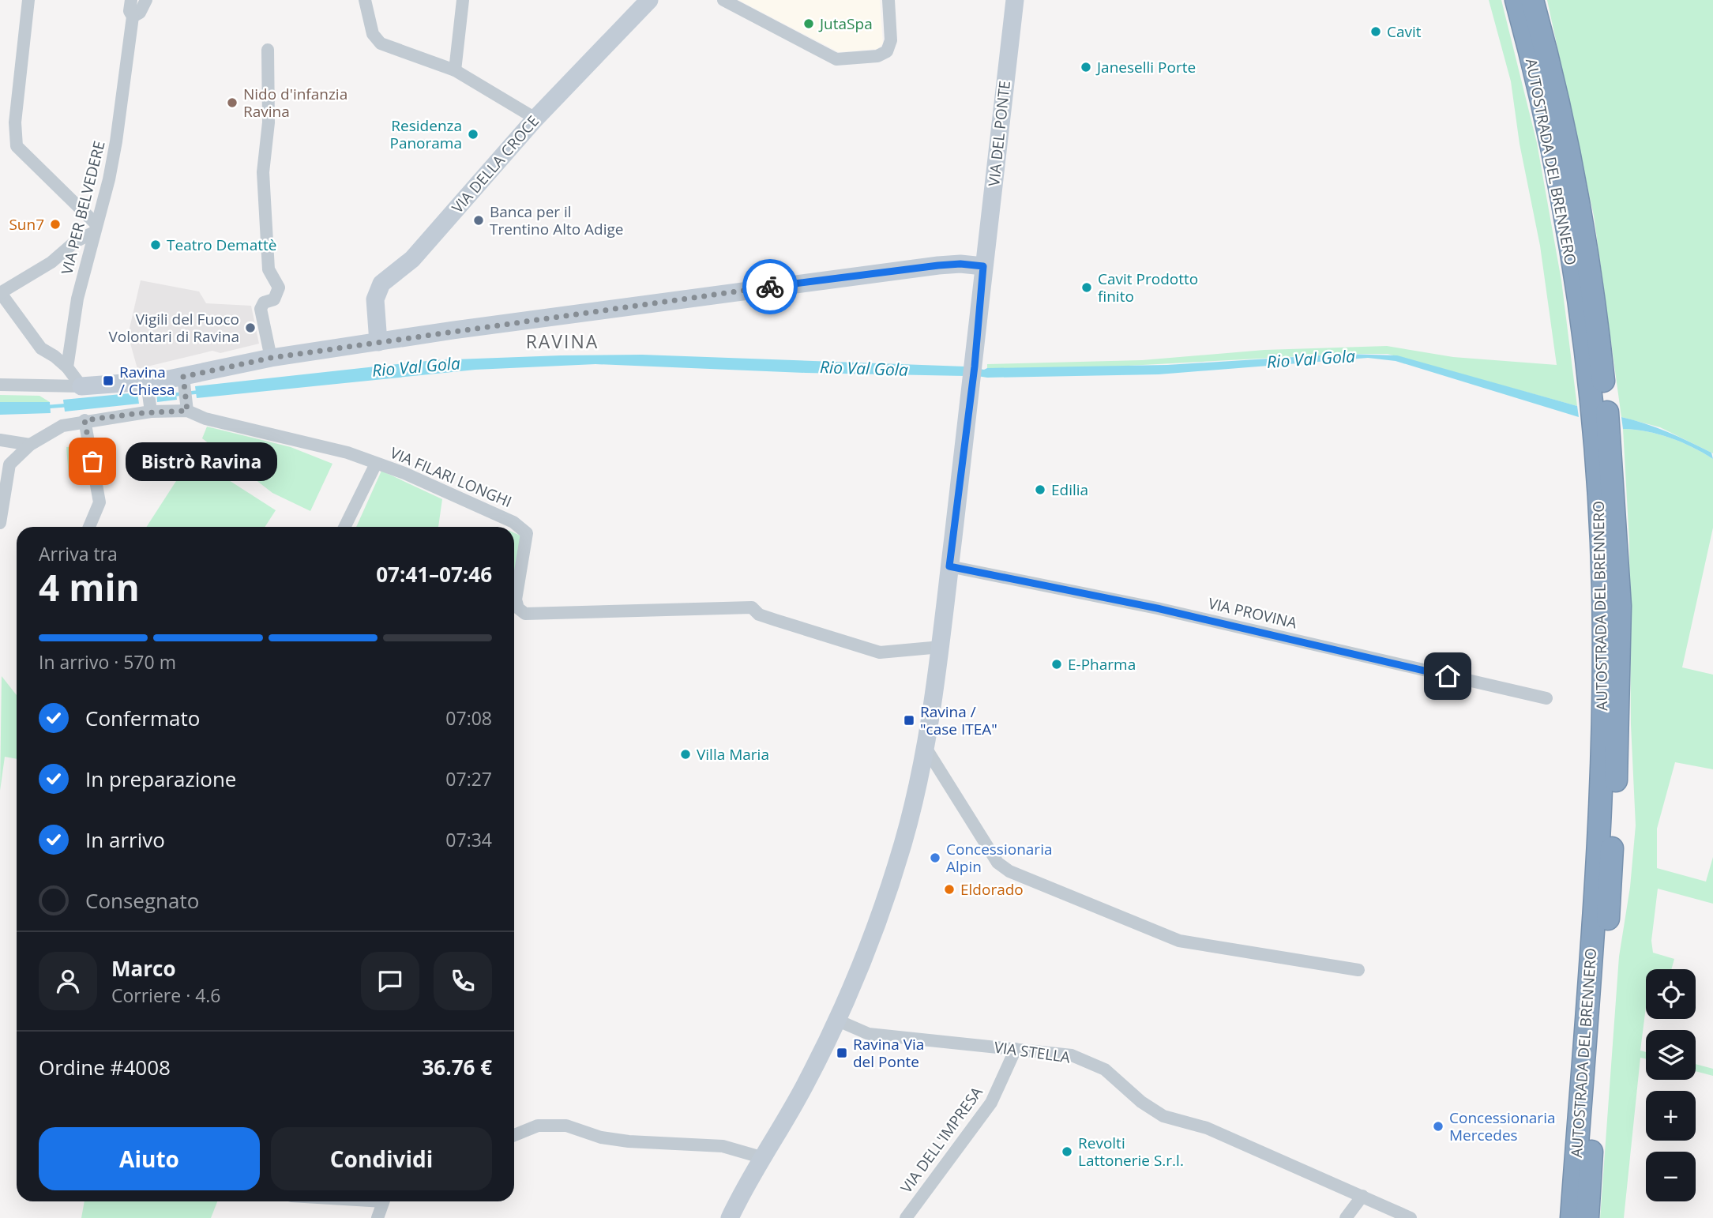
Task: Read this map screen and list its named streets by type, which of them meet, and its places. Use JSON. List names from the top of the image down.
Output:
{
  "streets": {
    "highway": ["AUTOSTRADA DEL BRENNERO"],
    "street": [
      "VIA DEL PONTE",
      "VIA DELLA CROCE",
      "VIA PER BELVEDERE",
      "VIA FILARI LONGHI",
      "VIA PROVINA",
      "VIA STELLA",
      "VIA DELL'IMPRESA"
    ]
  },
  "crossings": [
    ["VIA STELLA", "VIA DELL'IMPRESA"]
  ],
  "districts": ["RAVINA"],
  "water": ["Rio Val Gola"],
  "places": {
    "other": [
      "JutaSpa",
      "Cavit",
      "Janeselli Porte",
      "Nido d'infanzia Ravina",
      "Residenza Panorama",
      "Banca per il Trentino Alto Adige",
      "Sun7",
      "Teatro Demattè",
      "Cavit Prodotto finito",
      "Vigili del Fuoco Volontari di Ravina",
      "Bistrò Ravina",
      "Edilia",
      "E-Pharma",
      "Villa Maria",
      "Concessionaria Alpin",
      "Eldorado",
      "Concessionaria Mercedes",
      "Revolti Lattonerie S.r.l."
    ],
    "transit": ["Ravina / Chiesa", "Ravina / \"case ITEA\"", "Ravina Via del Ponte"]
  },
  "page": {
    "bubble": "Bistrò Ravina",
    "heading": ["4 min", "Arriva tra", "07:41–07:46"],
    "panel": [
      "Marco",
      "Corriere · 4.6",
      "Ordine #4008",
      "36.76 €"
    ],
    "bar": "In arrivo · 570 m",
    "list": [
      ["Confermato", "07:08"],
      ["In preparazione", "07:27"],
      ["In arrivo", "07:34"],
      "Consegnato"
    ],
    "map_buttons": ["+", "−"],
    "buttons": ["Aiuto", "Condividi"]
  }
}
